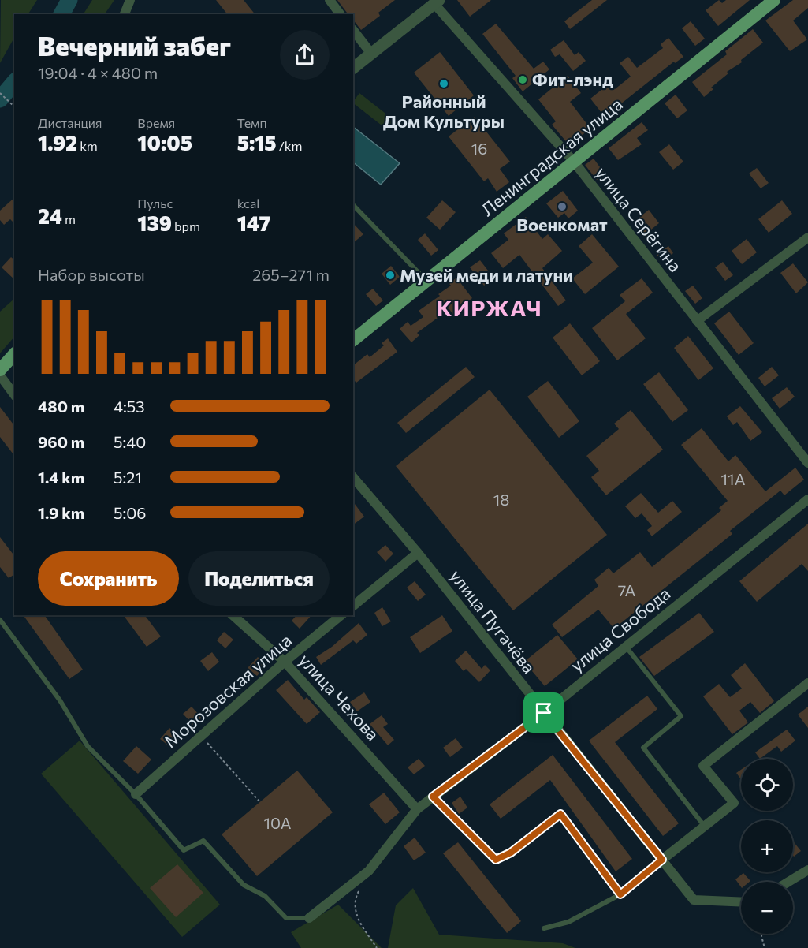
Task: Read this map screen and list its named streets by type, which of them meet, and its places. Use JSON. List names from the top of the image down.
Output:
{
  "streets": {
    "main road": ["Ленинградская улица"],
    "street": [
      "улица Серёгина",
      "улица Пугачёва",
      "улица Свобода",
      "Морозовская улица",
      "улица Чехова"
    ]
  },
  "crossings": [
    ["Ленинградская улица", "улица Серёгина"],
    ["улица Пугачёва", "улица Свобода"],
    ["улица Свобода", "улица Чехова"],
    ["Морозовская улица", "улица Чехова"]
  ],
  "districts": ["КИРЖАЧ"],
  "places": [
    "Фит-лэнд",
    "Районный Дом Культуры",
    "Военкомат",
    "Музей меди и латуни"
  ],
  "house_numbers": [
    "16",
    "11А",
    "18",
    "7А",
    "10А"
  ],
  "page": {
    "heading": ["Вечерний забег", "19:04 · 4 × 480 m"],
    "stats": [
      ["Дистанция", "1.92 km"],
      ["Время", "10:05"],
      ["Темп", "5:15 /km"],
      ["24 m"],
      ["Пульс", "139 bpm"],
      ["kcal", "147"]
    ],
    "chart": ["Набор высоты", "265–271 m"],
    "list": [
      {
        "name": "480 m",
        "note": "4:53"
      },
      {
        "name": "960 m",
        "note": "5:40"
      },
      {
        "name": "1.4 km",
        "note": "5:21"
      },
      {
        "name": "1.9 km",
        "note": "5:06"
      }
    ],
    "buttons": ["Сохранить", "Поделиться"],
    "map_buttons": ["+", "−"]
  }
}
